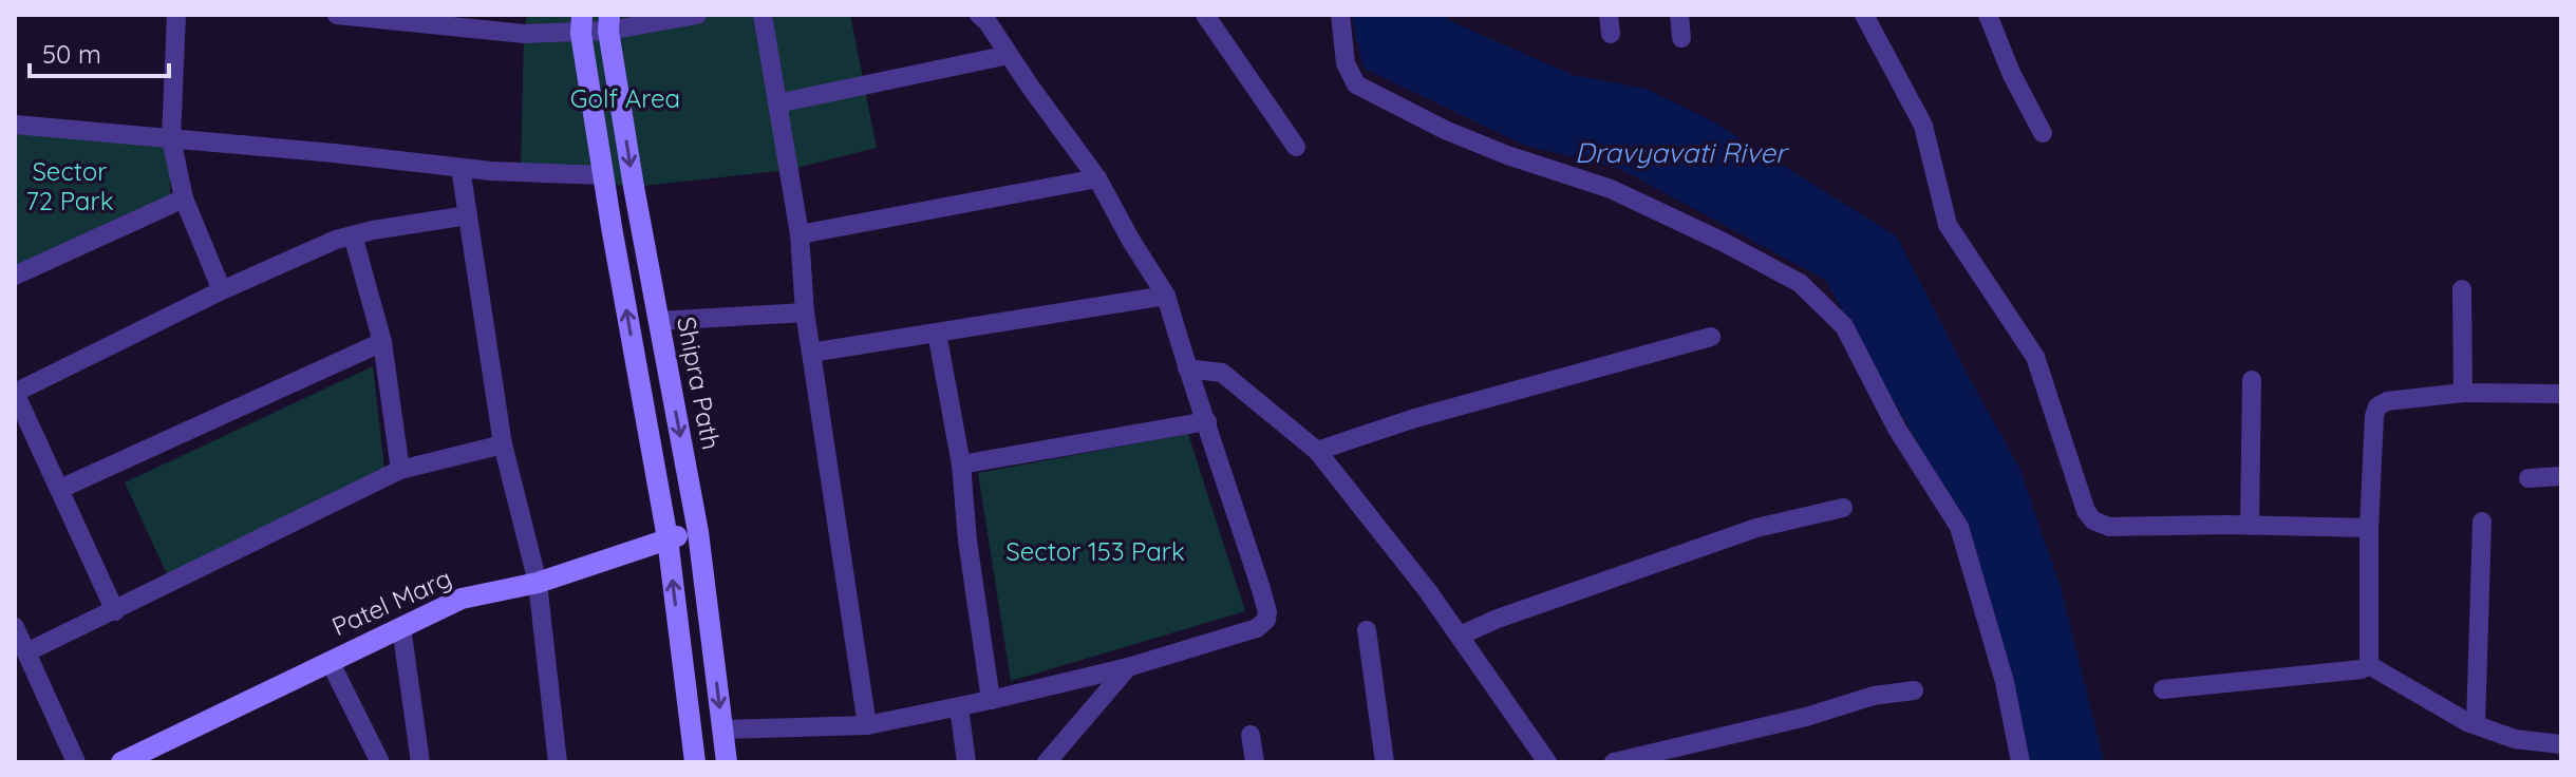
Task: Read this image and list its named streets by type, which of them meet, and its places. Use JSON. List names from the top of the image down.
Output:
{
  "streets": {
    "street": ["Shipra Path", "Patel Marg"]
  },
  "crossings": [
    ["Shipra Path", "Patel Marg"]
  ],
  "water": ["Dravyavati River"],
  "parks": ["Golf Area", "Sector 72 Park", "Sector 153 Park"],
  "scale_bar": "50 m"
}
